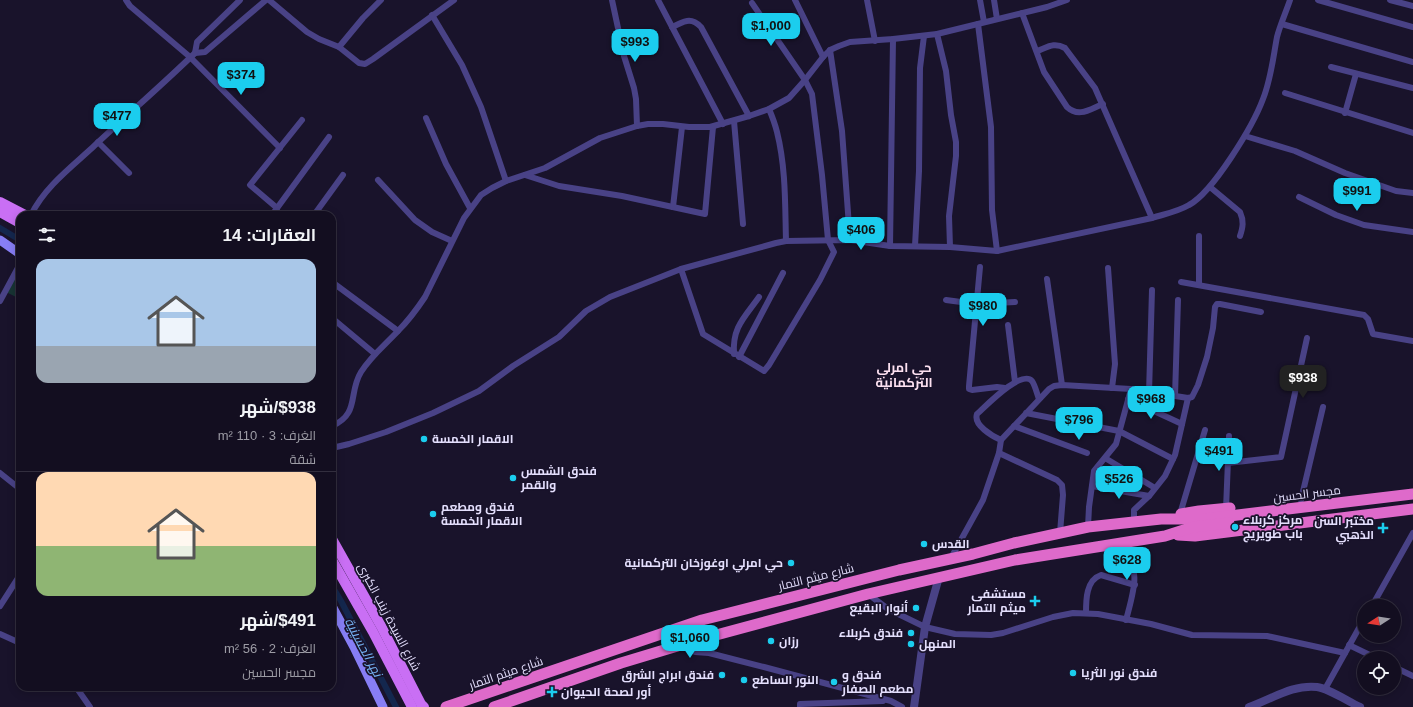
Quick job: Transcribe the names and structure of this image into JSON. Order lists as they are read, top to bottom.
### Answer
{
  "streets": {
    "highway": ["مجسر الحسين", "شارع ميثم التمار"],
    "main road": ["شارع السيدة زينب الكبرى"]
  },
  "crossings": [
    ["مجسر الحسين", "شارع ميثم التمار"]
  ],
  "districts": ["حي امرلي التركمانية"],
  "water": ["نهر الحسينية"],
  "places": {
    "other": [
      "الاقمار الخمسة",
      "فندق الشمس والقمر",
      "فندق ومطعم الاقمار الخمسة",
      "مركز كربلاء باب طويريج",
      "القدس",
      "حي امرلي اوغوزخان التركمانية",
      "أنوار البقيع",
      "فندق كربلاء",
      "رزان",
      "المنهل",
      "فندق نور الثريا",
      "فندق ابراج الشرق",
      "النور الساطع",
      "فندق و مطعم الصفار"
    ],
    "health": ["مختبر السن الذهبي", "مستشفى ميثم التمار", "أور لصحة الحيوان"]
  },
  "north": "left",
  "page": {
    "price": [
      "$1,000",
      "$993",
      "$374",
      "$477",
      "$991",
      "$406",
      "$980",
      "$938",
      "$968",
      "$796",
      "$491",
      "$526",
      "$628",
      "$1,060"
    ],
    "heading": "العقارات: 14",
    "list": [
      {
        "name": "$938/شهر",
        "note": "الغرف: 3 · 110 m² · شقة"
      },
      {
        "name": "$491/شهر",
        "note": "الغرف: 2 · 56 m² · مجسر الحسين"
      }
    ]
  }
}
